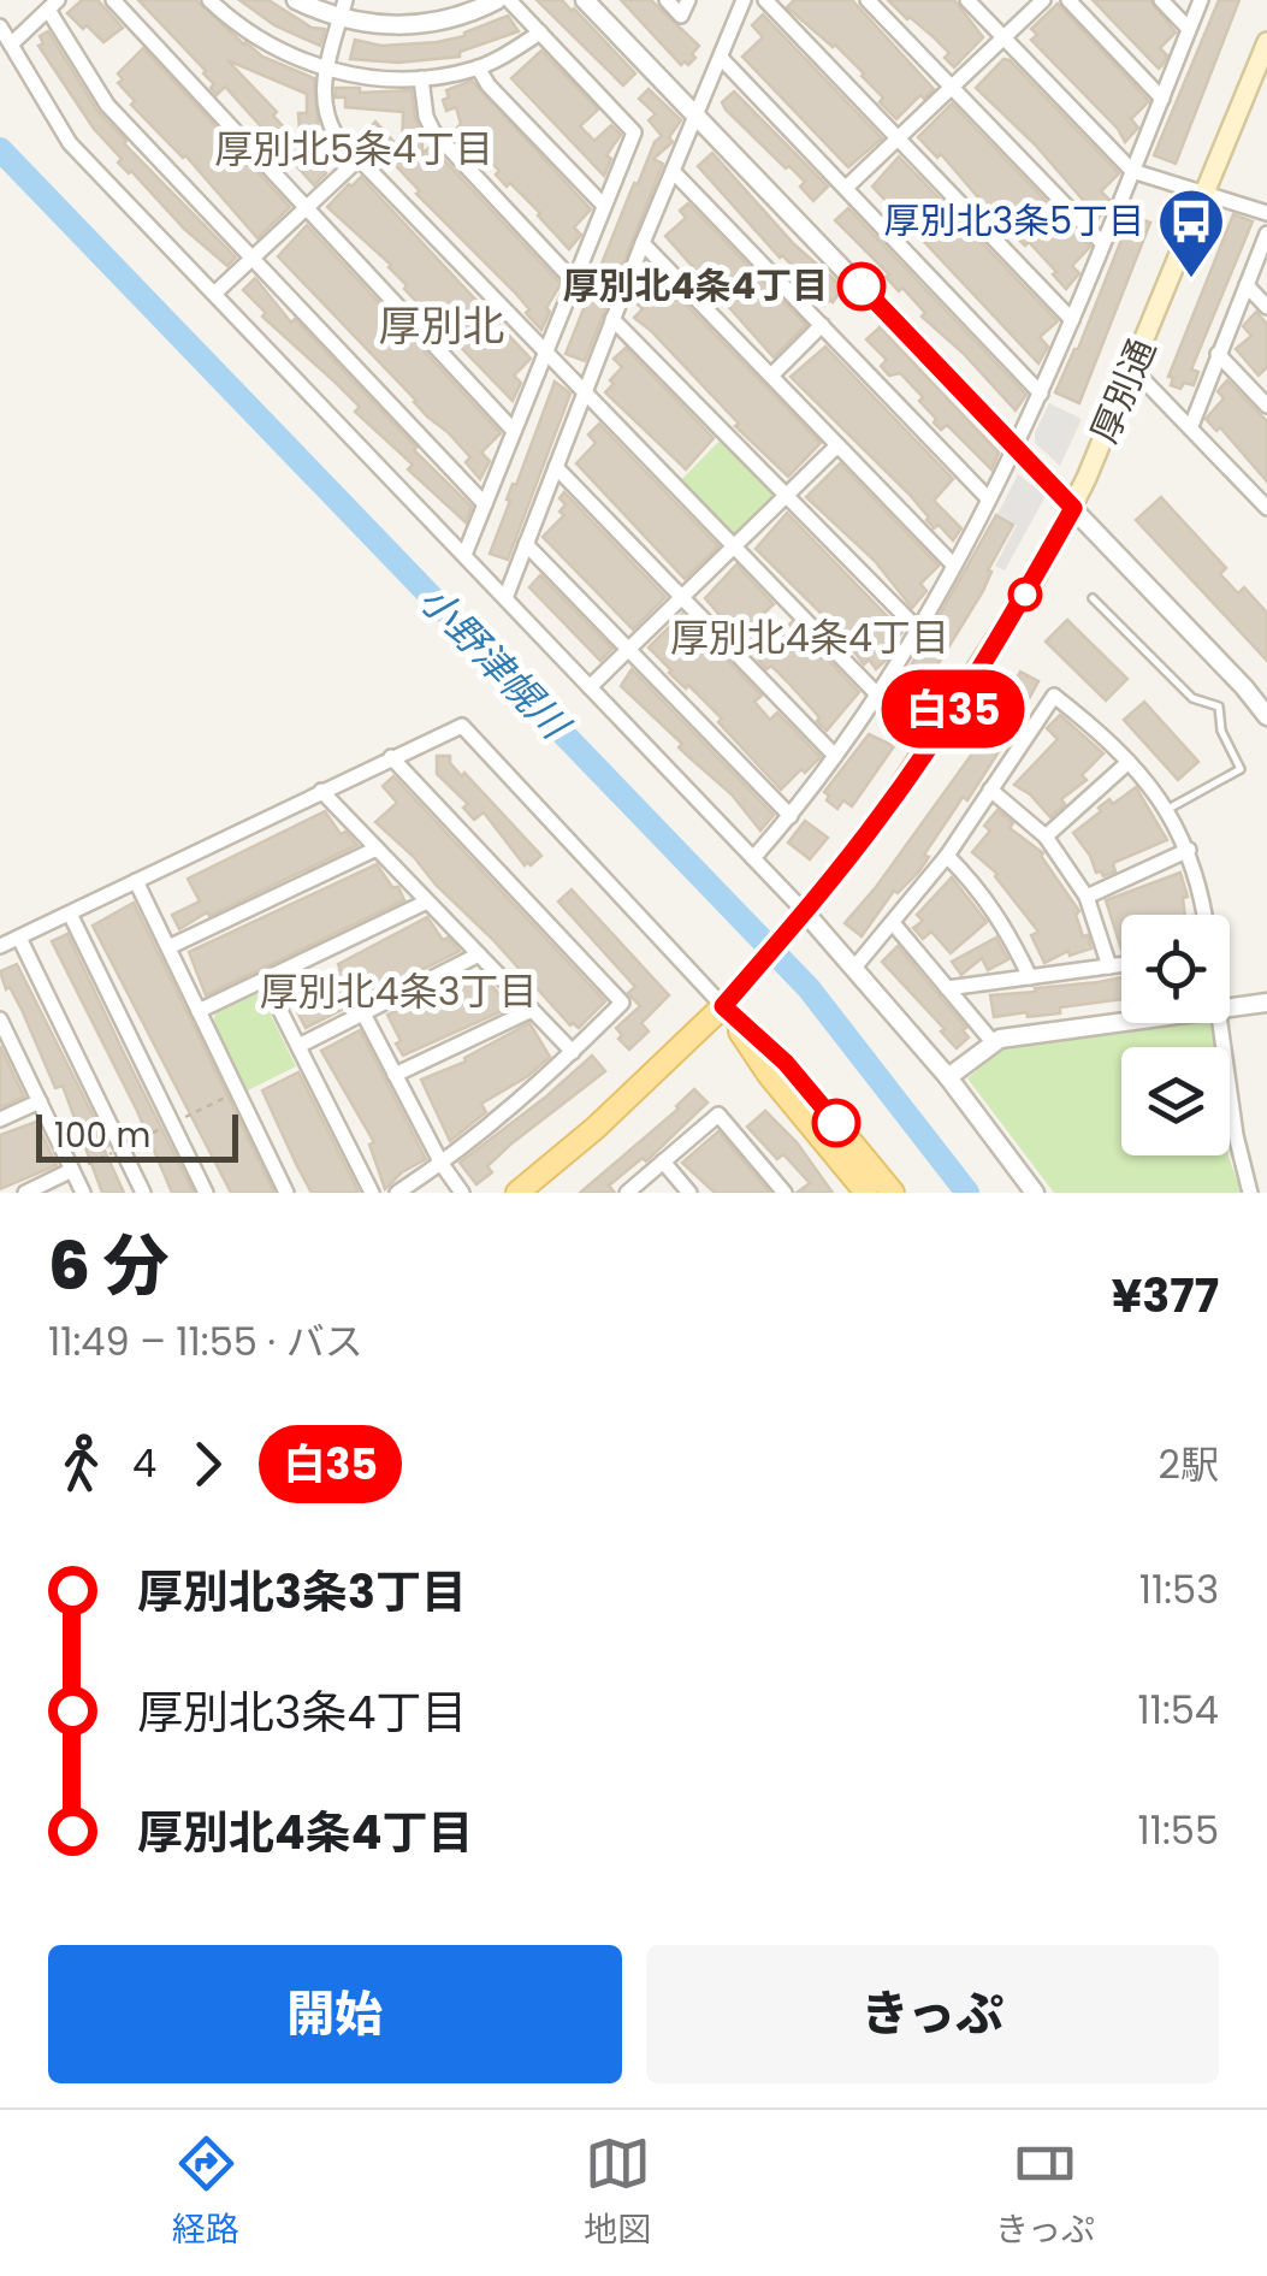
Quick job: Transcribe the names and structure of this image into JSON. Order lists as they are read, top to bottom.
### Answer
{
  "streets": {
    "main road": ["厚別通"]
  },
  "districts": [
    "厚別北5条4丁目",
    "厚別北",
    "厚別北4条4丁目",
    "厚別北4条3丁目"
  ],
  "water": ["小野津幌川"],
  "places": {
    "bus stop": ["厚別北3条5丁目"],
    "other": ["厚別北4条4丁目"]
  },
  "lines": ["bus line 白35"],
  "scale_bar": "100 m",
  "page": {
    "on_map": "白35",
    "scale": "100 m",
    "heading": ["6 分", "11:49 – 11:55 · バス", "¥377"],
    "legs": ["4", "白35", "2駅"],
    "list": [
      {
        "name": "厚別北3条3丁目",
        "value": "11:53"
      },
      {
        "name": "厚別北3条4丁目",
        "value": "11:54"
      },
      {
        "name": "厚別北4条4丁目",
        "value": "11:55"
      }
    ],
    "buttons": ["開始", "きっぷ"],
    "tabs": ["経路", "地図", "きっぷ"]
  }
}
